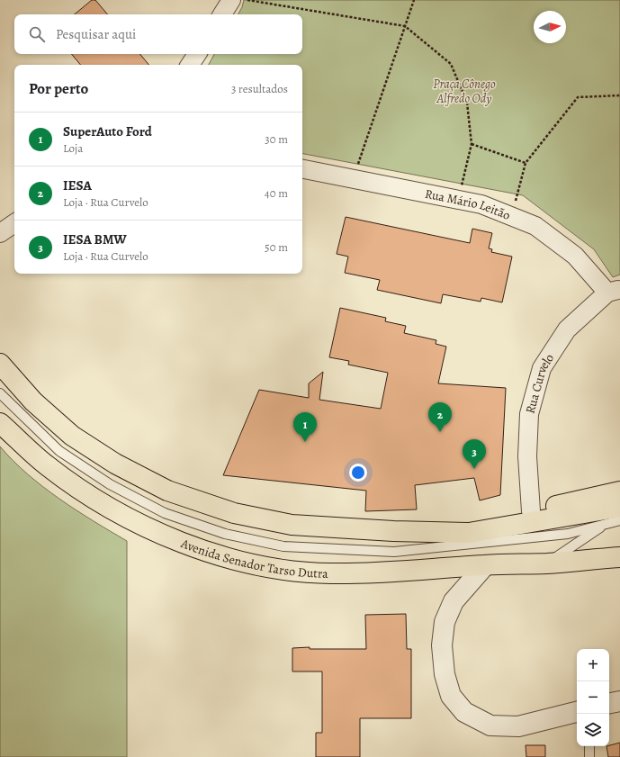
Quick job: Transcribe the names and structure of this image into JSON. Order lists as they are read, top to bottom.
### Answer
{
  "streets": {
    "main road": ["Avenida Senador Tarso Dutra"],
    "street": ["Rua Mário Leitão", "Rua Curvelo"]
  },
  "crossings": [
    ["Rua Mário Leitão", "Rua Curvelo"]
  ],
  "parks": ["Praça Cônego Alfredo Ody"],
  "north": "right",
  "page": {
    "search": "Pesquisar aqui",
    "heading": ["Por perto", "3 resultados"],
    "list": [
      {
        "mark": "1",
        "name": "SuperAuto Ford",
        "note": "Loja",
        "value": "30 m"
      },
      {
        "mark": "2",
        "name": "IESA",
        "note": "Loja · Rua Curvelo",
        "value": "40 m"
      },
      {
        "mark": "3",
        "name": "IESA BMW",
        "note": "Loja · Rua Curvelo",
        "value": "50 m"
      }
    ],
    "pins": ["2", "1", "3"],
    "map_buttons": ["+", "−"]
  }
}
